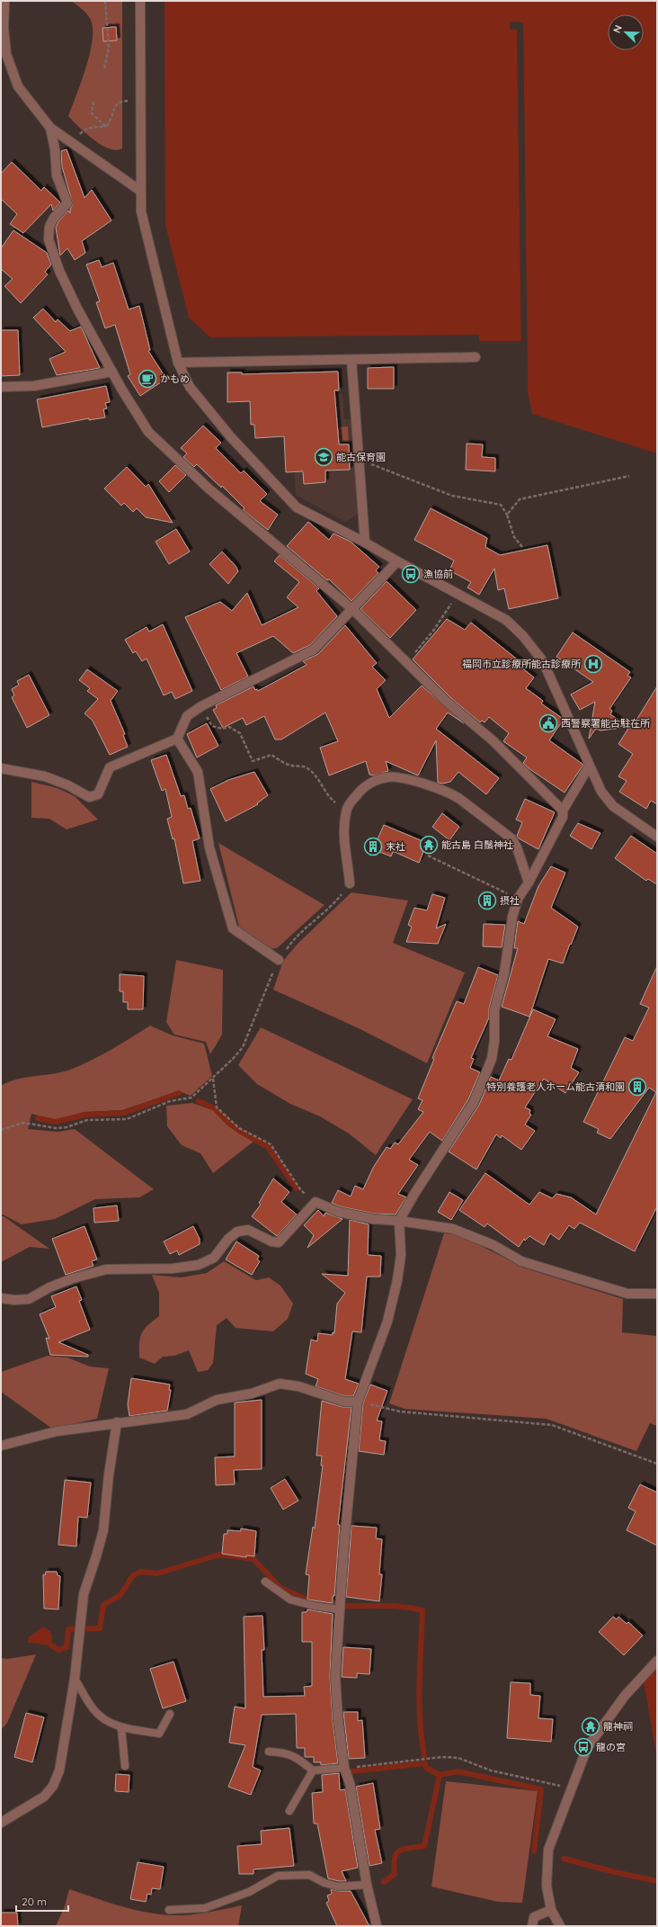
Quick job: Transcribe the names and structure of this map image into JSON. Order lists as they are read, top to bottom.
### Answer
{
  "places": {
    "cafe": ["かもめ"],
    "school or university": ["能古保育園"],
    "bus stop": ["漁協前", "龍の宮"],
    "hospital": ["福岡市立診療所能古診療所"],
    "public building": ["西警察署能古駐在所"],
    "temple": ["能古島 白鬚神社", "龍神祠"],
    "building": ["末社", "摂社", "特別養護老人ホーム能古清和園"]
  },
  "scale_bar": "20 m",
  "north": "top left"
}
